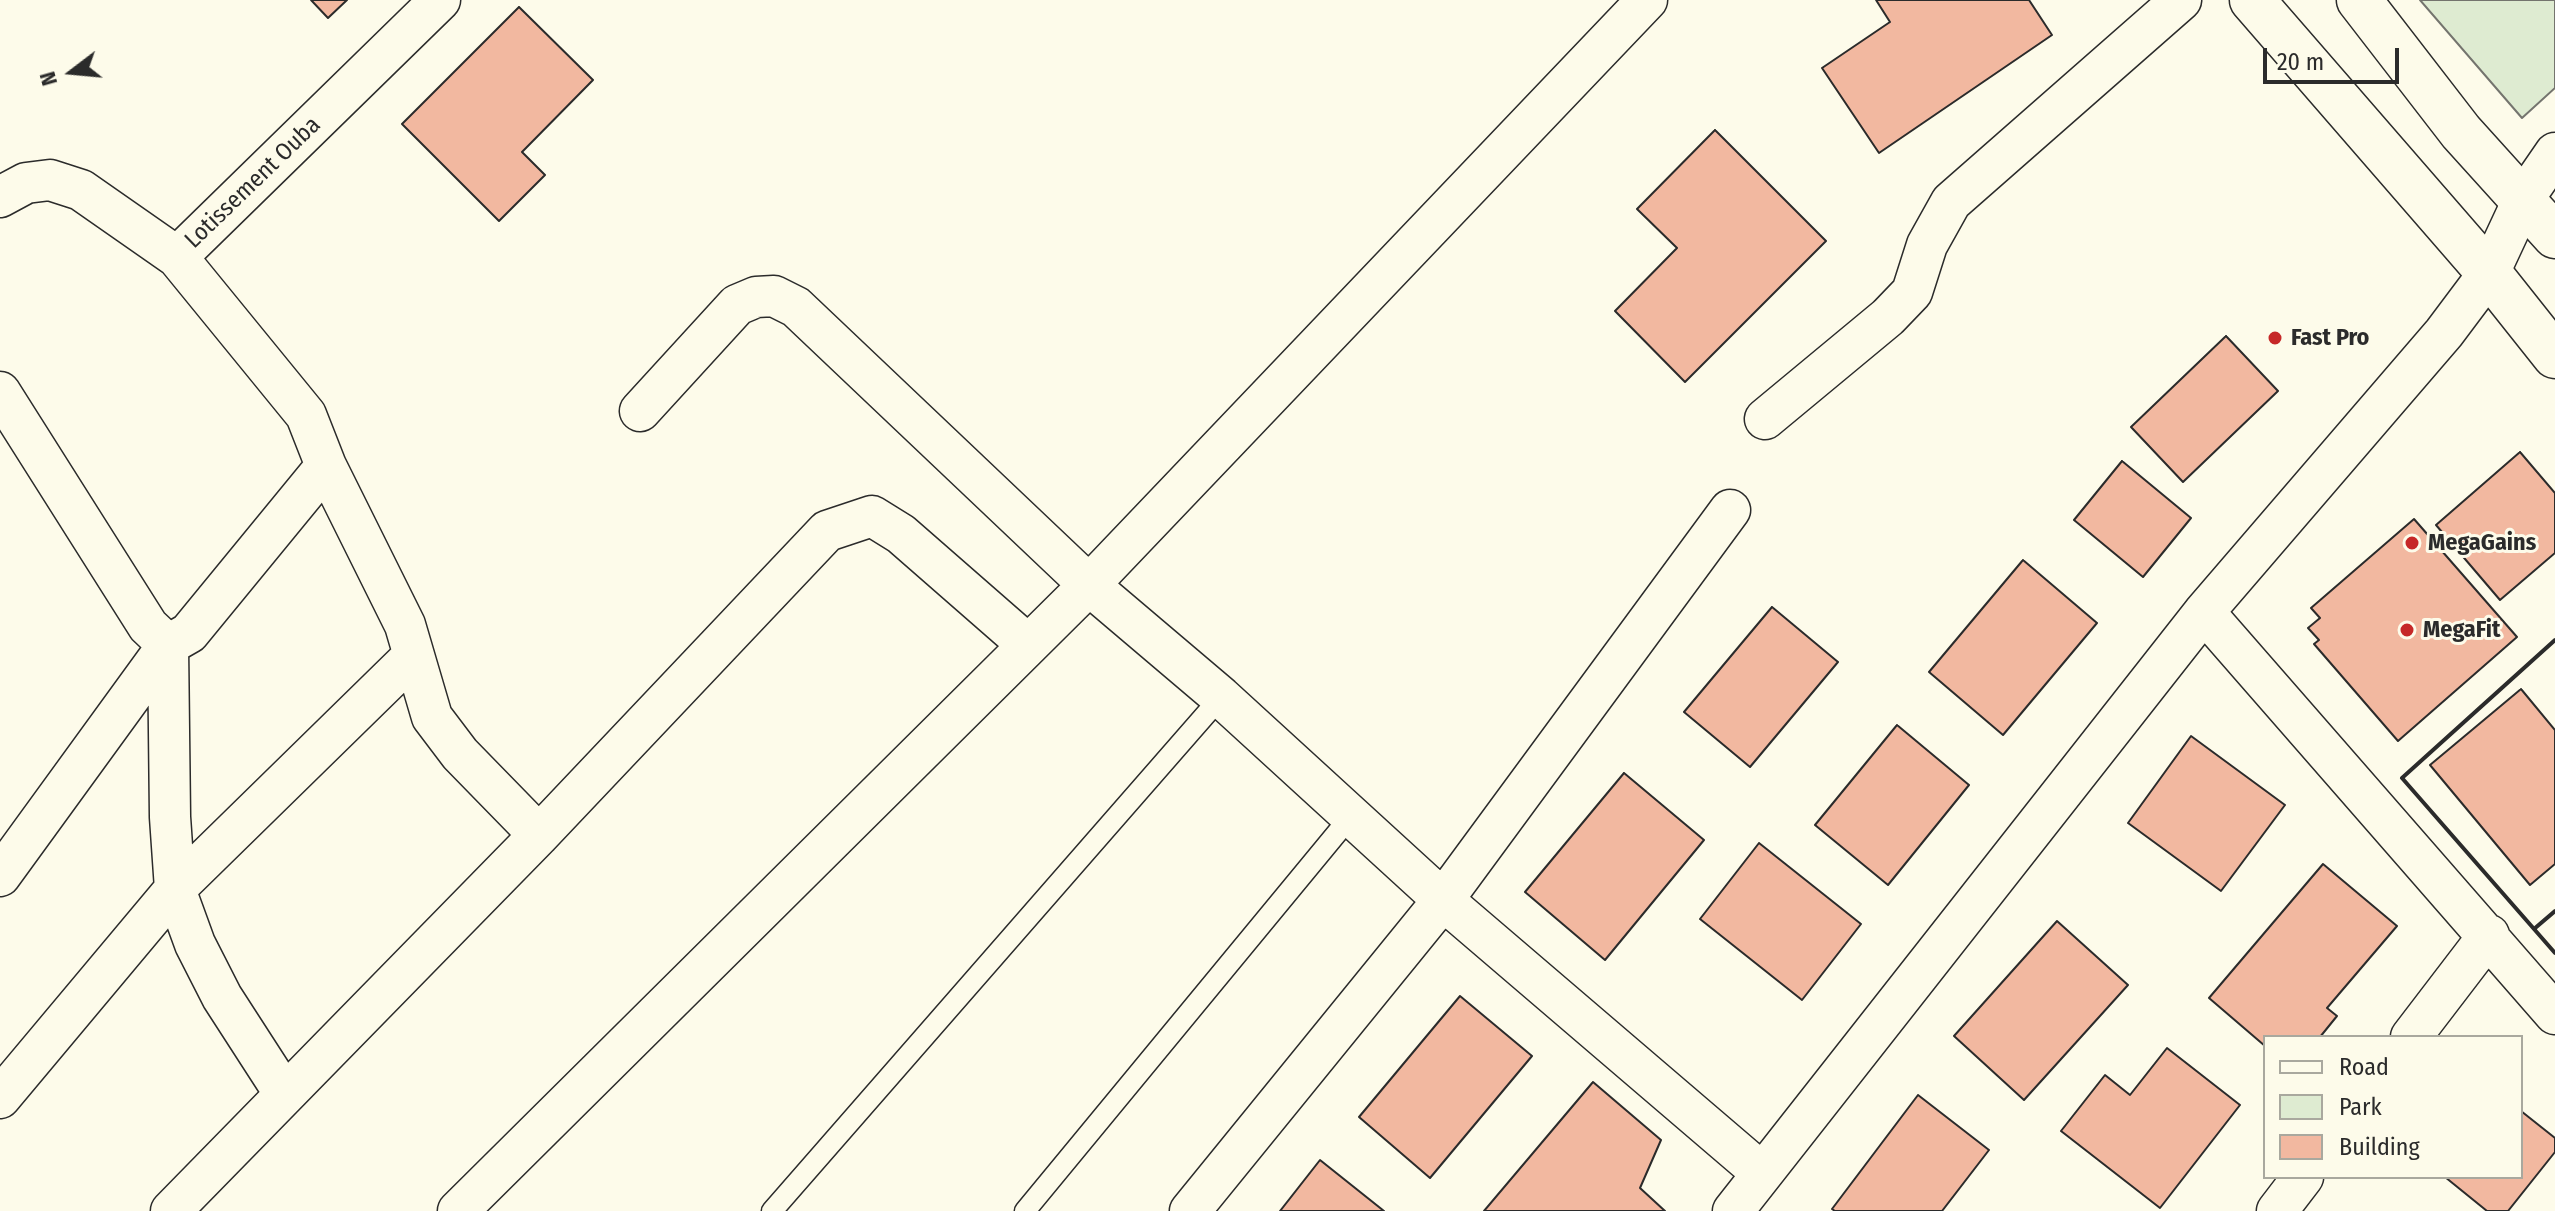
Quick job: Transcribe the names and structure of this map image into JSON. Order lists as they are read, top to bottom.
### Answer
{
  "streets": {
    "street": ["Lotissement Ouba"]
  },
  "places": ["Fast Pro", "MegaGains", "MegaFit"],
  "legend": ["Road", "Park", "Building"],
  "scale_bar": "20 m",
  "north": "left"
}
